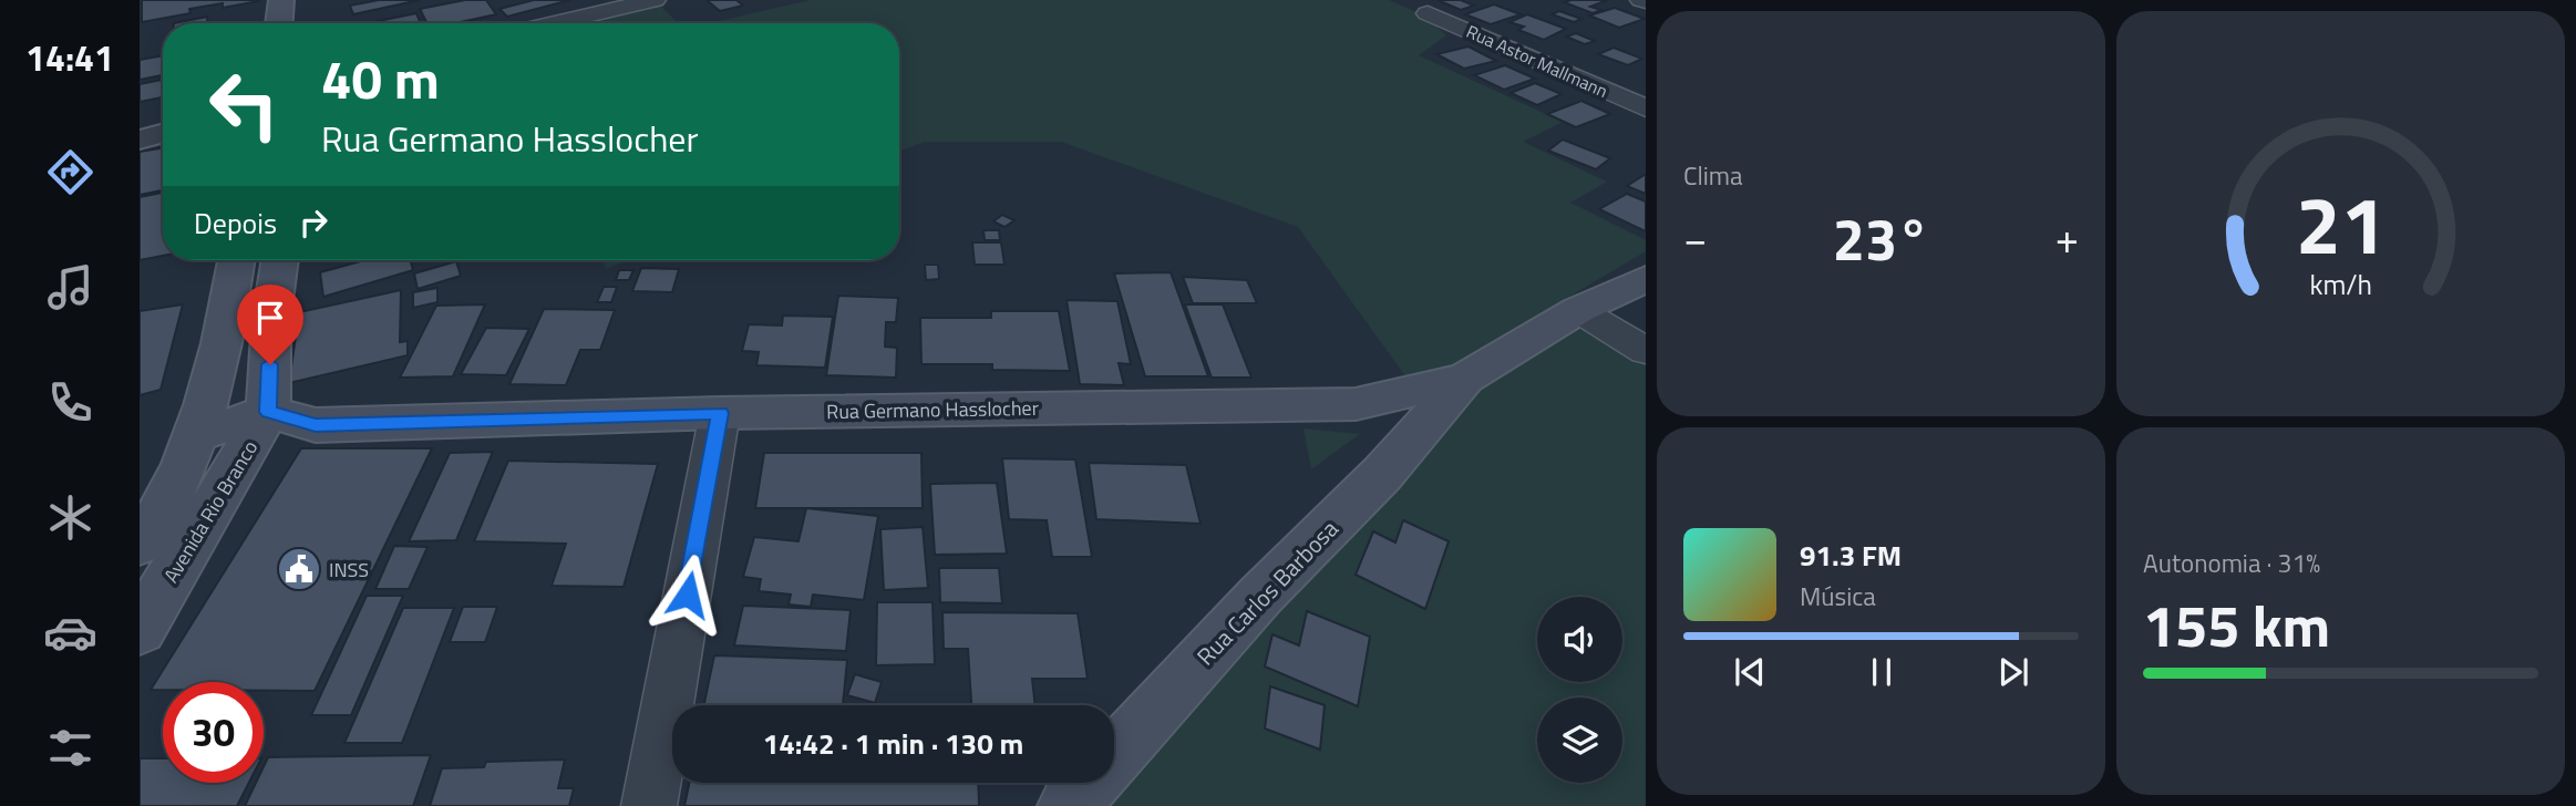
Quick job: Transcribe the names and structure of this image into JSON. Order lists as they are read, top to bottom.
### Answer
{
  "streets": {
    "main road": ["Rua Germano Hasslocher", "Avenida Rio Branco", "Rua Carlos Barbosa"],
    "street": ["Rua Astor Mallmann"]
  },
  "crossings": [
    ["Rua Germano Hasslocher", "Avenida Rio Branco"],
    ["Rua Germano Hasslocher", "Rua Carlos Barbosa"]
  ],
  "places": {
    "public building": ["INSS"]
  },
  "page": {
    "tabs": "14:41",
    "tile": [
      "Clima",
      ["Autonomia · 31%", "155 km"]
    ],
    "turn": ["40 m", "Rua Germano Hasslocher"],
    "then": "Depois",
    "heat": ["−", "23°", "+"],
    "song": ["91.3 FM", "Música"],
    "limit": "30",
    "trip": "14:42 · 1 min · 130 m",
    "gauge": ["21", "km/h"]
  }
}
